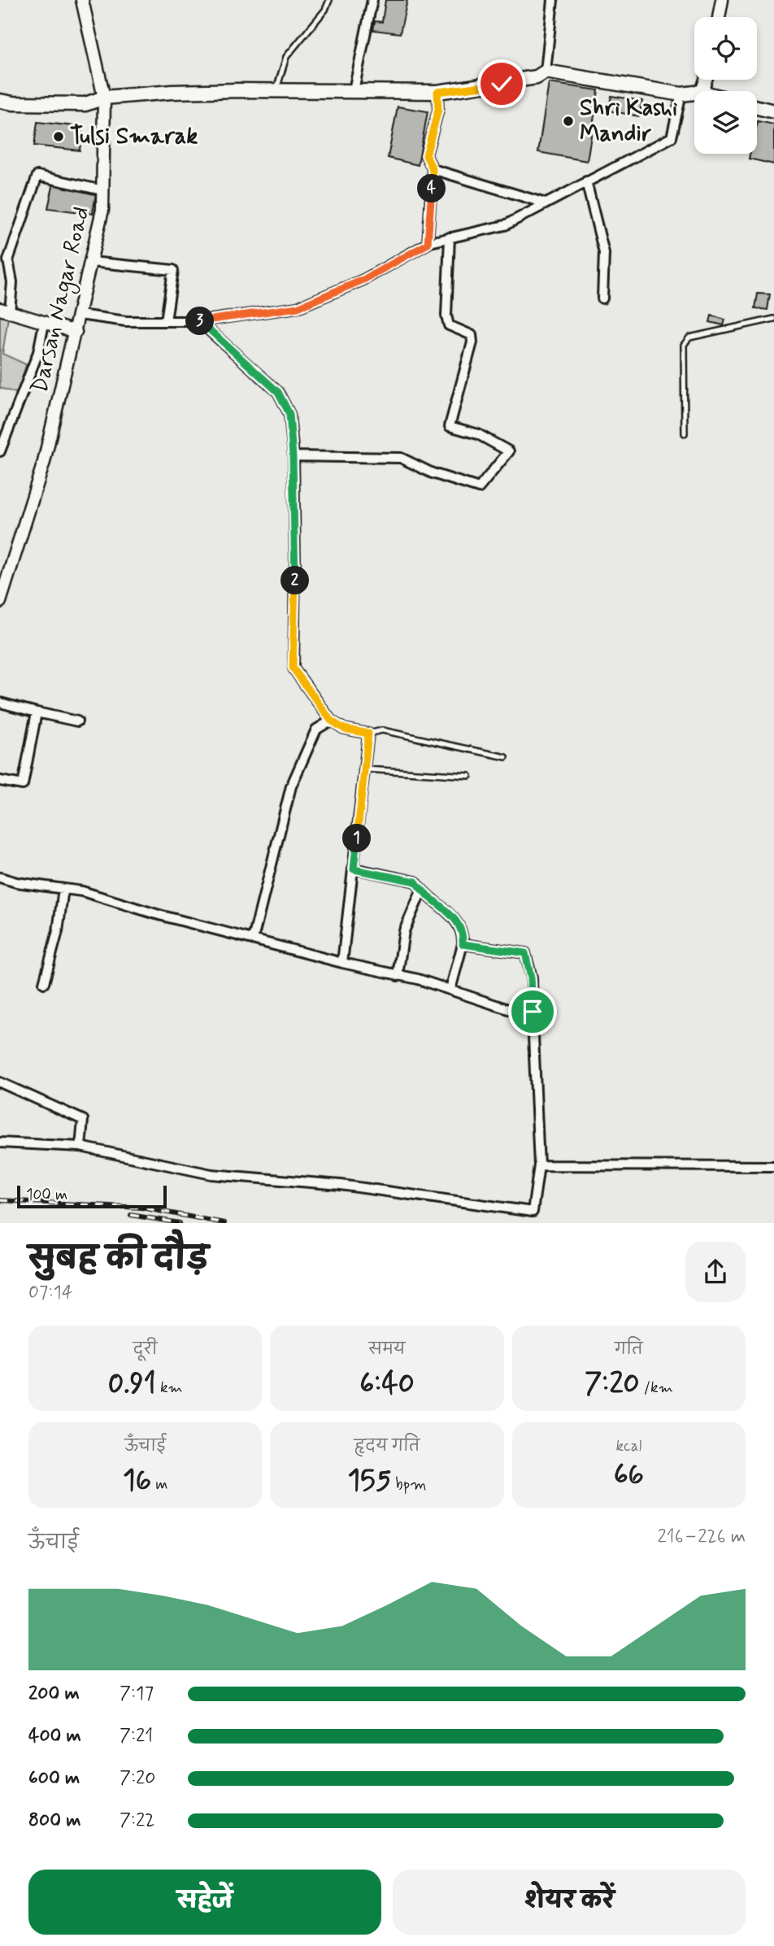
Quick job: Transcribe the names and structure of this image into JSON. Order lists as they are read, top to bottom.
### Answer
{
  "streets": {
    "street": ["Darsan Nagar Road"]
  },
  "places": ["Shri Kashi Mandir", "Tulsi Smarak"],
  "scale_bar": "100 m",
  "page": {
    "pins": [
      "4",
      "3",
      "2",
      "1"
    ],
    "scale": "100 m",
    "heading": ["सुबह की दौड़", "07:14"],
    "stats": [
      ["दूरी", "0.91 km"],
      ["समय", "6:40"],
      ["गति", "7:20 /km"],
      ["ऊँचाई", "16 m"],
      ["हृदय गति", "155 bpm"],
      ["kcal", "66"]
    ],
    "chart": ["ऊँचाई", "216–226 m"],
    "list": [
      {
        "name": "200 m",
        "note": "7:17"
      },
      {
        "name": "400 m",
        "note": "7:21"
      },
      {
        "name": "600 m",
        "note": "7:20"
      },
      {
        "name": "800 m",
        "note": "7:22"
      }
    ],
    "buttons": ["सहेजें", "शेयर करें"]
  }
}
